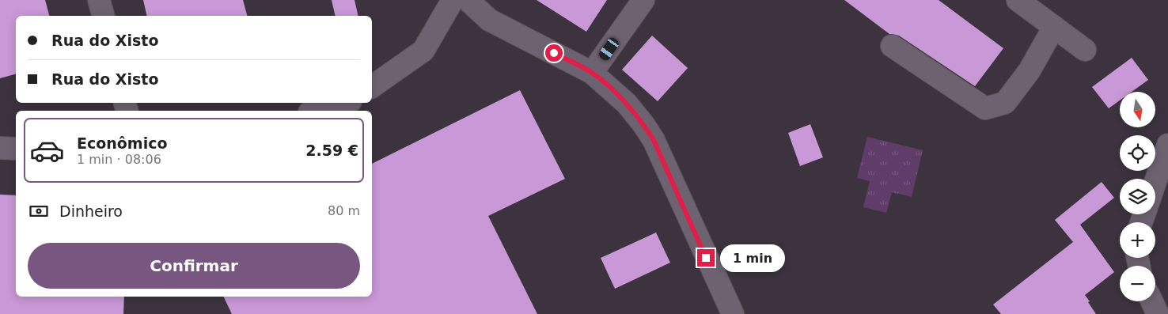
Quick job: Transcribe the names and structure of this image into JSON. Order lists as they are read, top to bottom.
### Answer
{
  "north": "bottom",
  "page": {
    "banner": ["Rua do Xisto", "Rua do Xisto"],
    "map_buttons": ["+", "−"],
    "list": [
      {
        "name": "Econômico",
        "note": "1 min · 08:06",
        "value": "2.59 €"
      }
    ],
    "pay": ["Dinheiro", "80 m"],
    "buttons": "Confirmar",
    "bubble": "1 min"
  }
}
